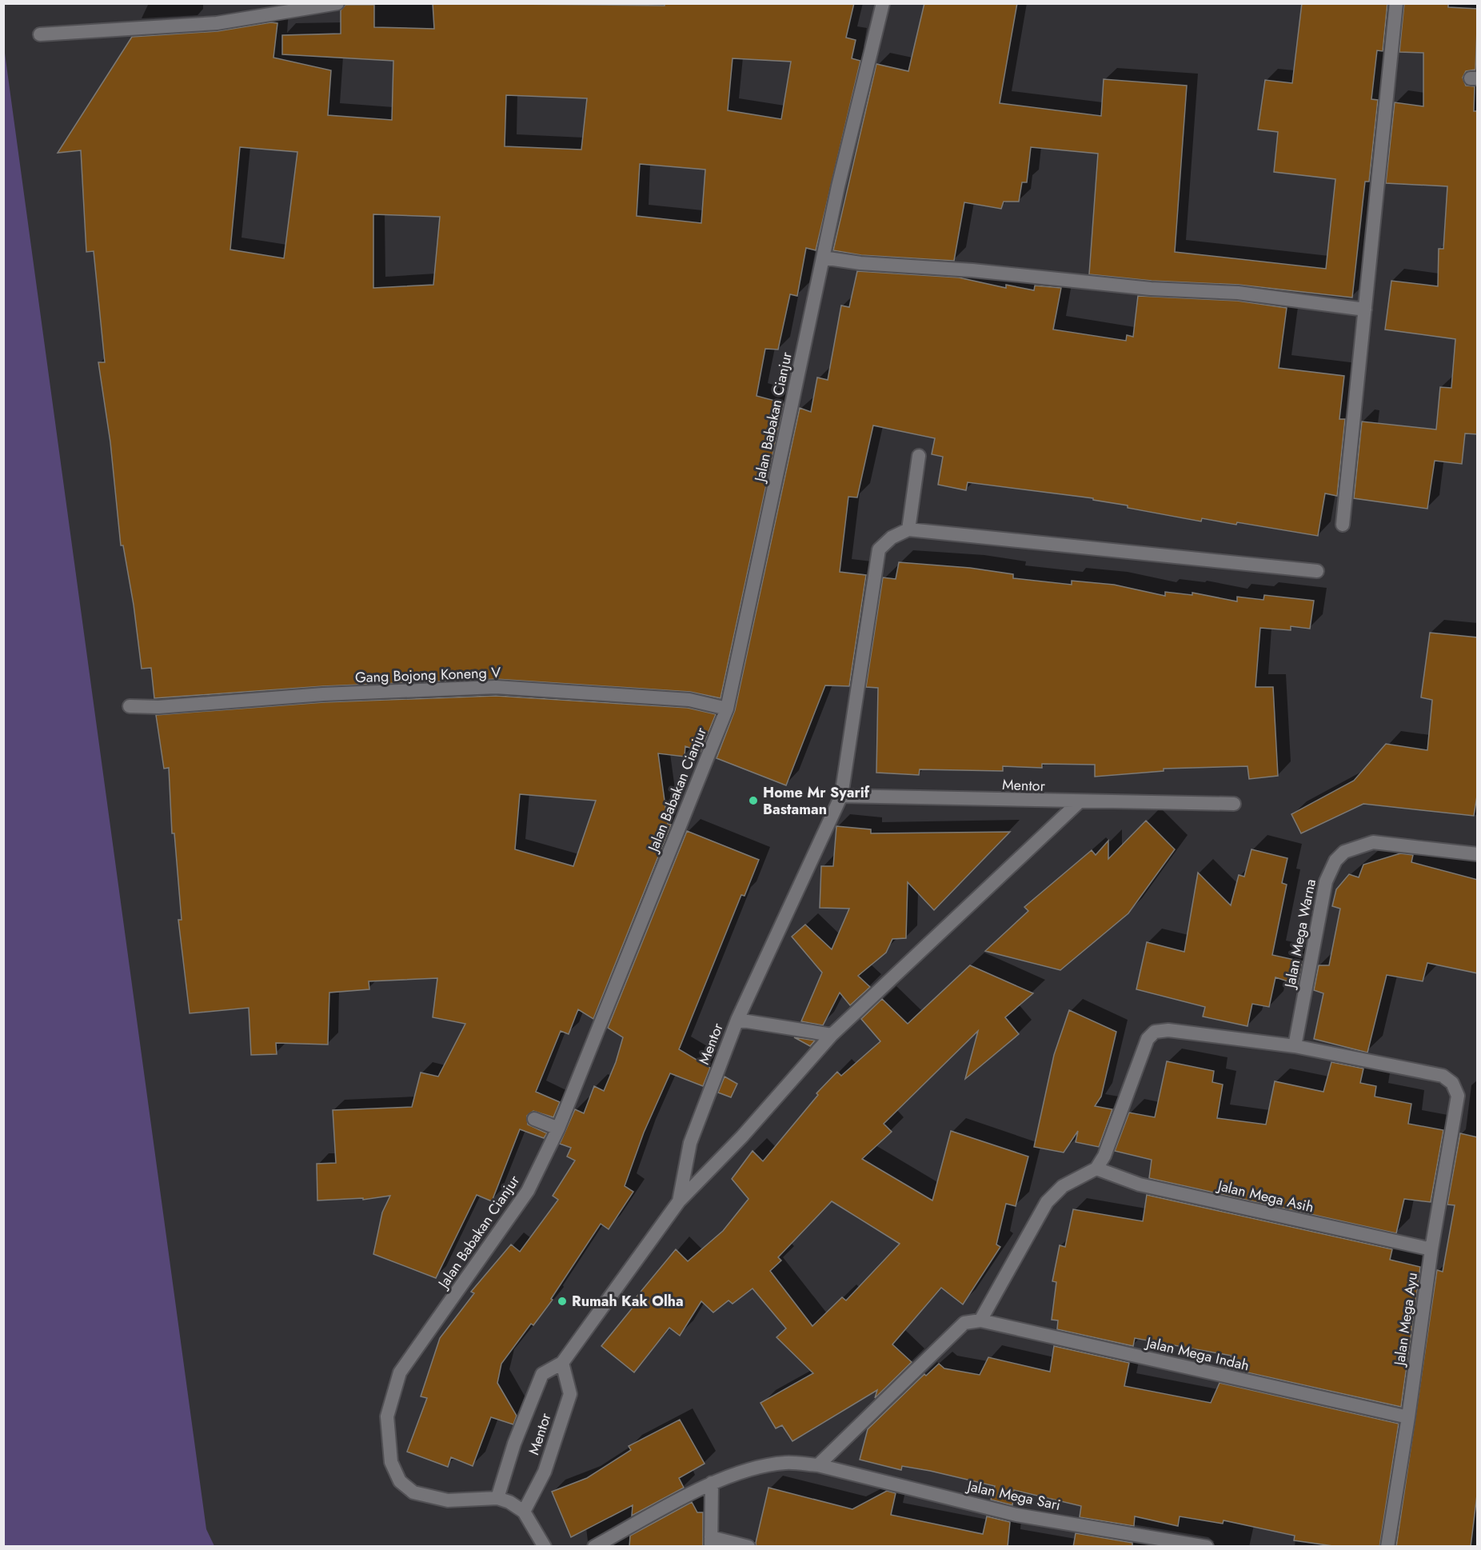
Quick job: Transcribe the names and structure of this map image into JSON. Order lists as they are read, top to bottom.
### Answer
{
  "streets": {
    "street": [
      "Jalan Babakan Cianjur",
      "Gang Bojong Koneng V",
      "Mentor",
      "Jalan Mega Warna",
      "Jalan Mega Asih",
      "Jalan Mega Ayu",
      "Jalan Mega Indah",
      "Jalan Mega Sari"
    ]
  },
  "crossings": [
    ["Jalan Babakan Cianjur", "Gang Bojong Koneng V"],
    ["Jalan Babakan Cianjur", "Mentor"],
    ["Jalan Mega Warna", "Jalan Mega Ayu"],
    ["Jalan Mega Asih", "Jalan Mega Ayu"],
    ["Jalan Mega Ayu", "Jalan Mega Indah"]
  ],
  "places": ["Home Mr Syarif Bastaman", "Rumah Kak Olha"]
}
